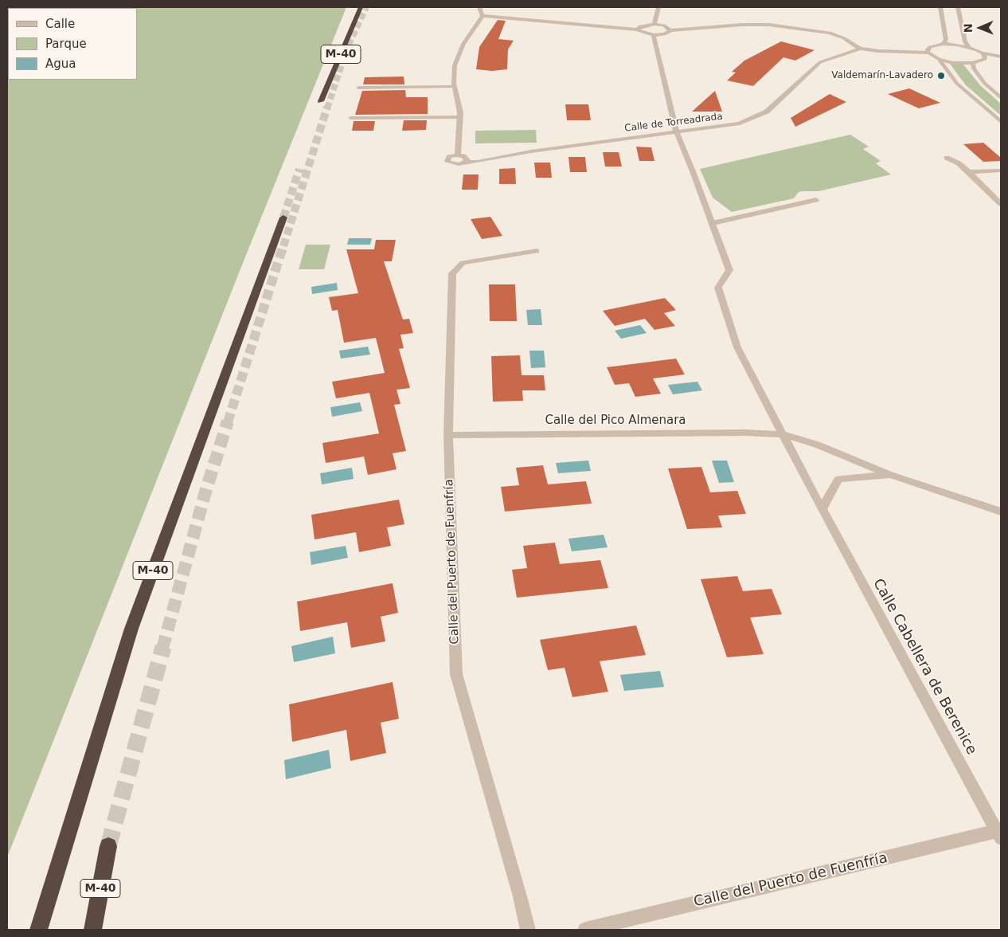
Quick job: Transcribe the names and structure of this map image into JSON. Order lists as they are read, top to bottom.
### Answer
{
  "streets": {
    "highway": ["M-40"],
    "street": [
      "Calle de Torreadrada",
      "Calle del Pico Almenara",
      "Calle del Puerto de Fuenfría",
      "Calle Cabellera de Berenice"
    ]
  },
  "crossings": [
    ["Calle del Pico Almenara", "Calle del Puerto de Fuenfría"],
    ["Calle del Pico Almenara", "Calle Cabellera de Berenice"],
    ["Calle del Puerto de Fuenfría", "Calle Cabellera de Berenice"]
  ],
  "places": ["Valdemarín-Lavadero"],
  "legend": ["Calle", "Parque", "Agua"],
  "north": "left"
}
